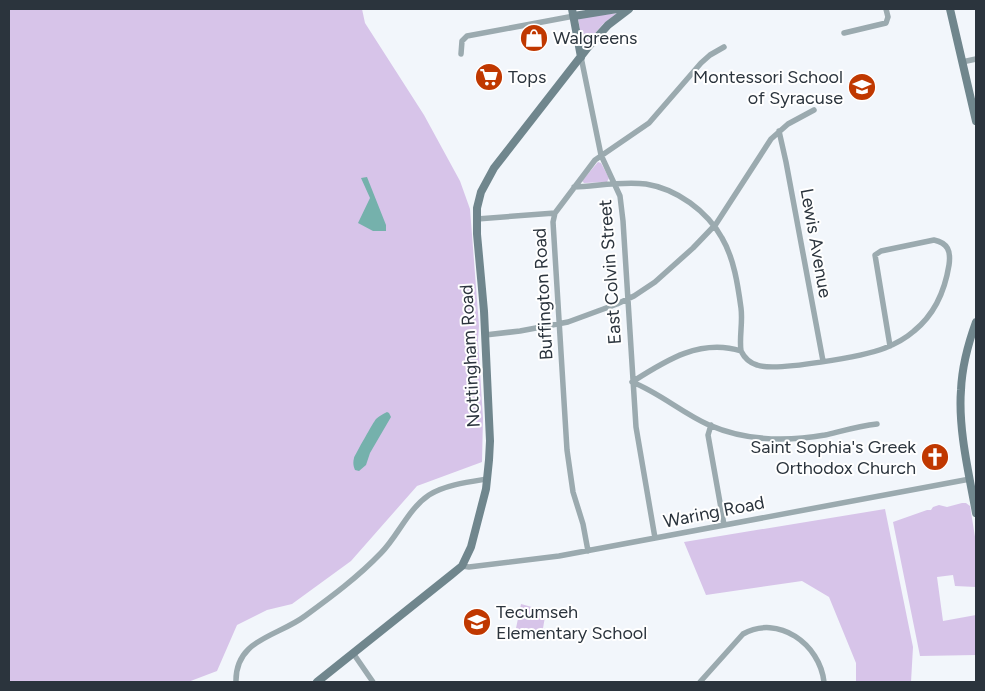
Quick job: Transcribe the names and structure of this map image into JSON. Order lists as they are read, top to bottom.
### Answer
{
  "streets": {
    "street": [
      "Lewis Avenue",
      "East Colvin Street",
      "Buffington Road",
      "Nottingham Road",
      "Waring Road"
    ]
  },
  "crossings": [
    ["East Colvin Street", "Buffington Road"],
    ["East Colvin Street", "Nottingham Road"],
    ["East Colvin Street", "Waring Road"],
    ["Buffington Road", "Waring Road"],
    ["Nottingham Road", "Waring Road"]
  ],
  "places": {
    "shop": ["Walgreens"],
    "supermarket": ["Tops"],
    "school or university": ["Montessori School of Syracuse", "Tecumseh Elementary School"],
    "church": ["Saint Sophia's Greek Orthodox Church"]
  }
}
